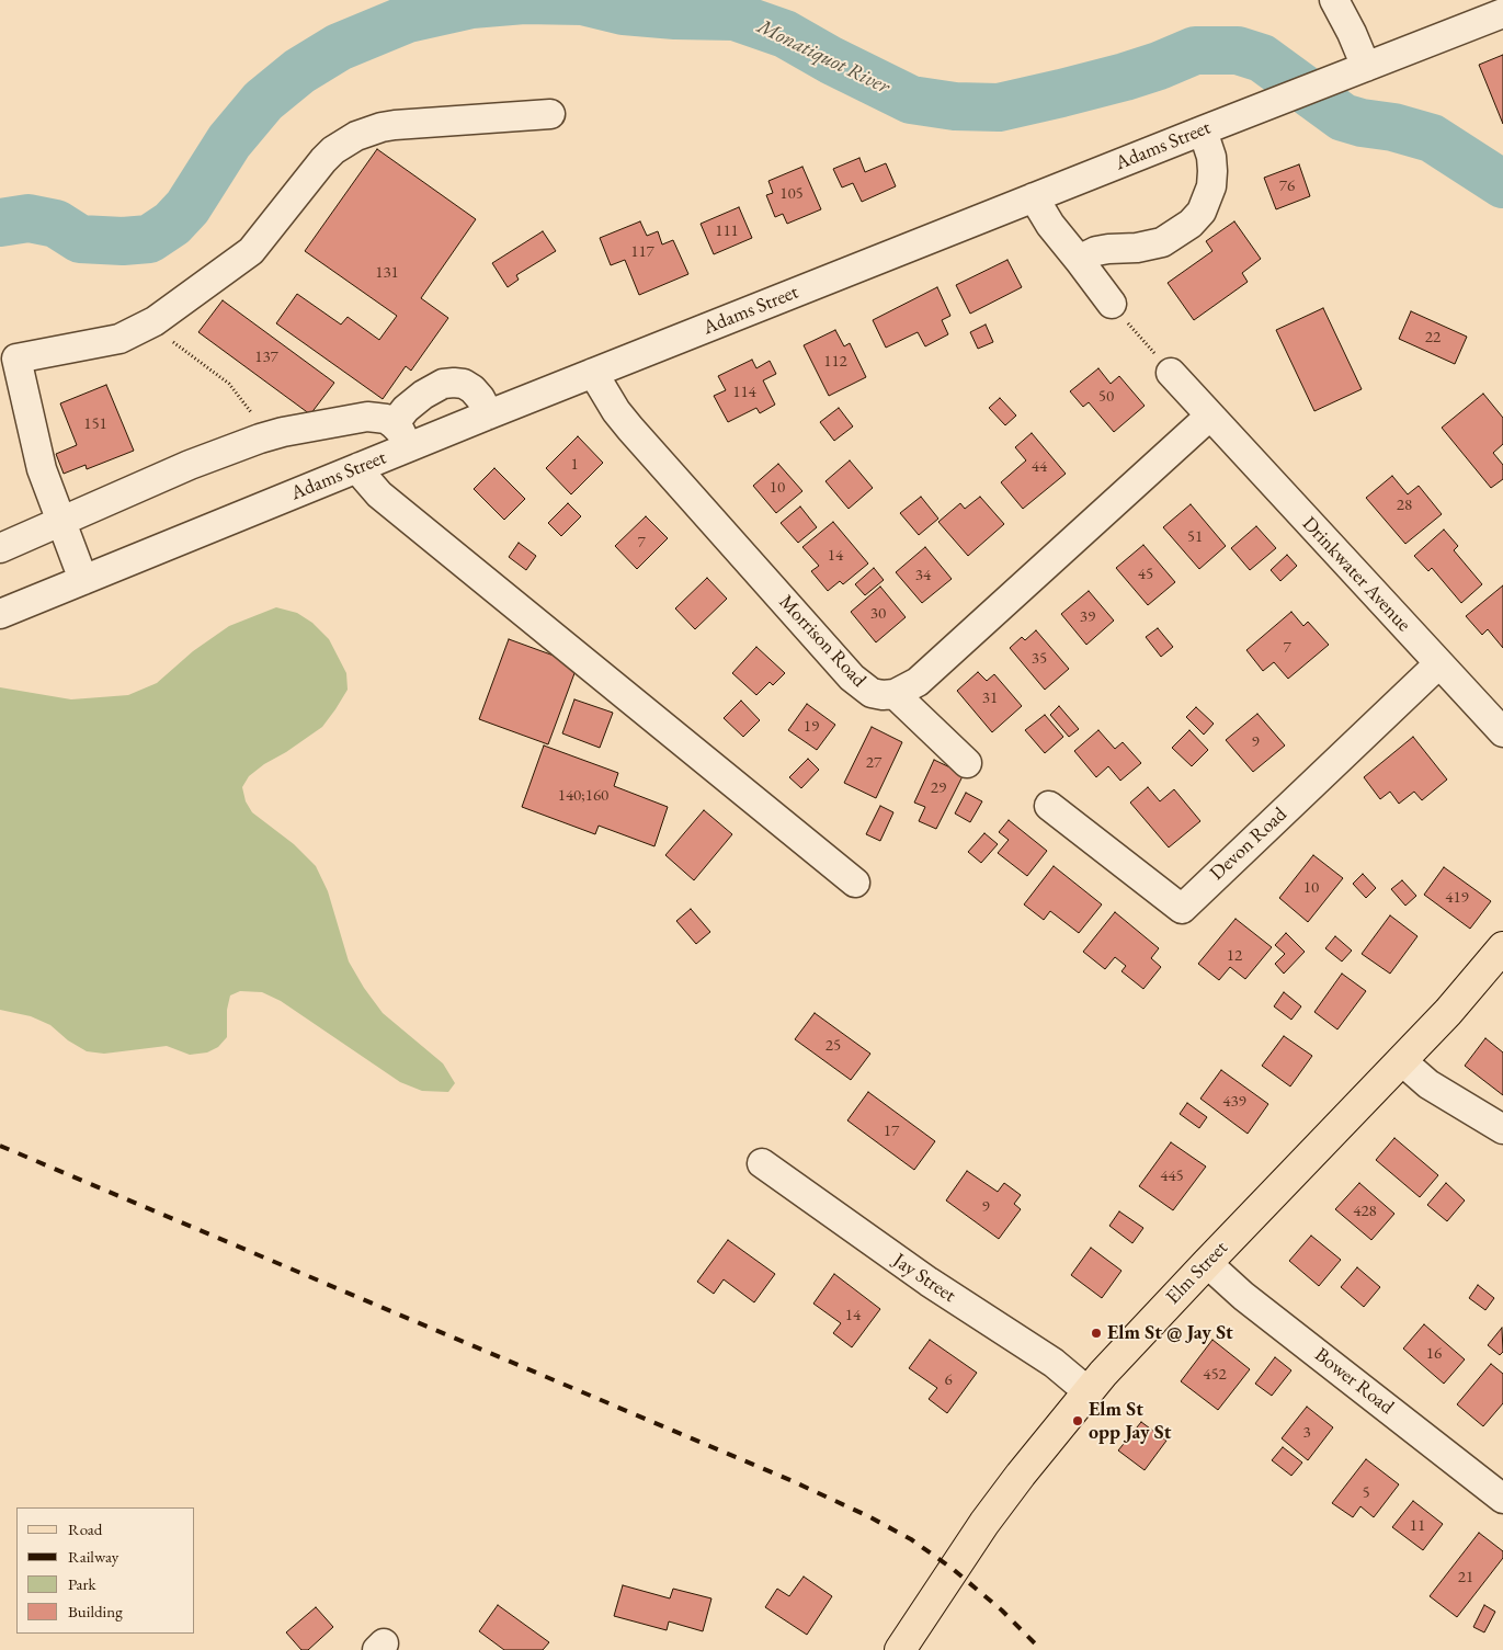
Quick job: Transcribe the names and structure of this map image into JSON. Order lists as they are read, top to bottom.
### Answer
{
  "streets": {
    "main road": ["Elm Street"],
    "street": [
      "Adams Street",
      "Drinkwater Avenue",
      "Morrison Road",
      "Devon Road",
      "Jay Street",
      "Bower Road"
    ]
  },
  "crossings": [
    ["Adams Street", "Morrison Road"],
    ["Drinkwater Avenue", "Devon Road"],
    ["Elm Street", "Jay Street"],
    ["Elm Street", "Bower Road"]
  ],
  "water": ["Monatiquot River"],
  "places": ["Elm St @ Jay St", "Elm St opp Jay St"],
  "house_numbers": [
    "76",
    "105",
    "111",
    "117",
    "131",
    "22",
    "137",
    "112",
    "114",
    "50",
    "151",
    "1",
    "44",
    "10",
    "28",
    "51",
    "7",
    "14",
    "45",
    "34",
    "30",
    "39",
    "7",
    "35",
    "31",
    "19",
    "9",
    "27",
    "29",
    "140;160",
    "10",
    "419",
    "12",
    "25",
    "439",
    "17",
    "445",
    "9",
    "428",
    "14",
    "16",
    "452",
    "6",
    "3",
    "5",
    "11",
    "21"
  ],
  "legend": [
    "Road",
    "Railway",
    "Park",
    "Building"
  ]
}
